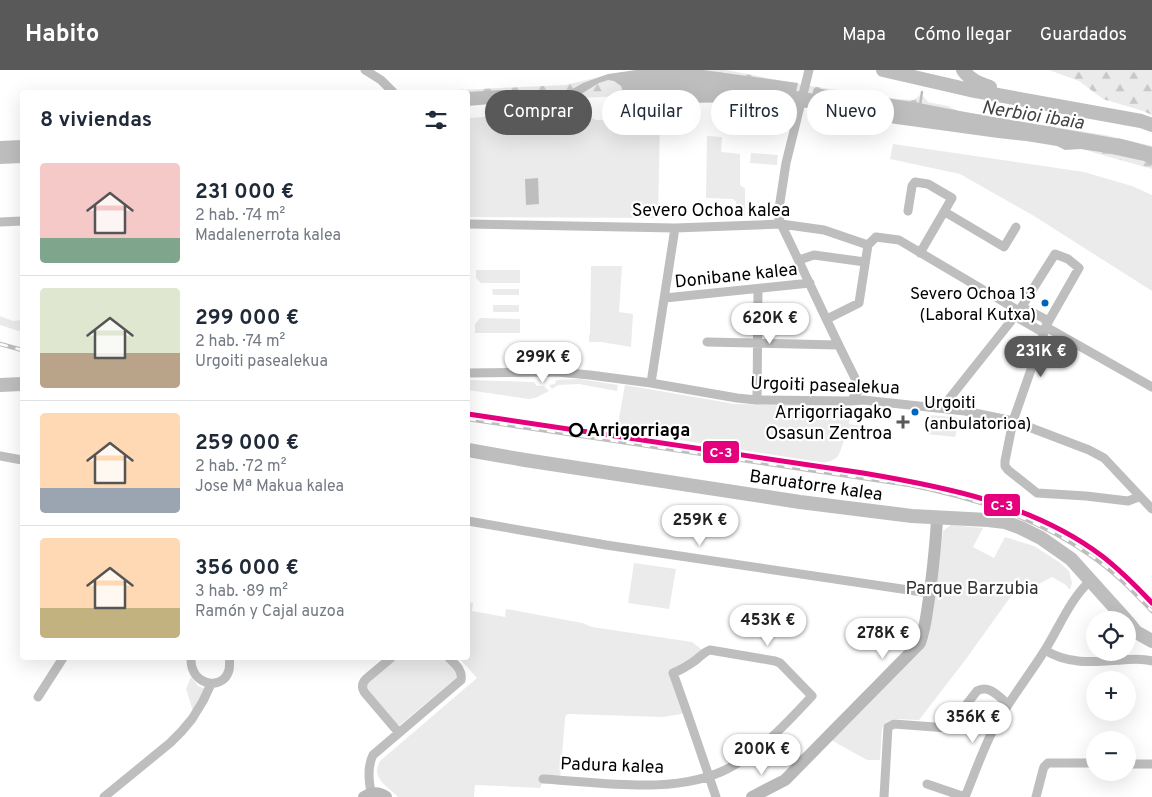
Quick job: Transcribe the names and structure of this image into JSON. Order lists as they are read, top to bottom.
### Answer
{
  "streets": {
    "main road": ["Baruatorre kalea"],
    "street": [
      "Severo Ochoa kalea",
      "Donibane kalea",
      "Urgoiti pasealekua",
      "Padura kalea"
    ]
  },
  "water": ["Nerbioi ibaia"],
  "parks": ["Parque Barzubia"],
  "places": {
    "other": ["Severo Ochoa 13 (Laboral Kutxa)", "Urgoiti (anbulatorioa)", "Arrigorriaga"],
    "health": ["Arrigorriagako Osasun Zentroa"]
  },
  "lines": ["transit line C-3"],
  "page": {
    "header": "Habito",
    "nav": ["Mapa", "Cómo llegar", "Guardados"],
    "chip": [
      "Comprar",
      "Alquilar",
      "Filtros",
      "Nuevo"
    ],
    "heading": "8 viviendas",
    "list": [
      {
        "name": "231 000 €",
        "note": "2 hab. · 74 m² · Madalenerrota kalea"
      },
      {
        "name": "299 000 €",
        "note": "2 hab. · 74 m² · Urgoiti pasealekua"
      },
      {
        "name": "259 000 €",
        "note": "2 hab. · 72 m² · Jose Mª Makua kalea"
      },
      {
        "name": "356 000 €",
        "note": "3 hab. · 89 m² · Ramón y Cajal auzoa"
      }
    ],
    "price": [
      "620K €",
      "231K €",
      "299K €",
      "259K €",
      "453K €",
      "278K €",
      "356K €",
      "200K €"
    ],
    "map_buttons": ["+", "−"]
  }
}
